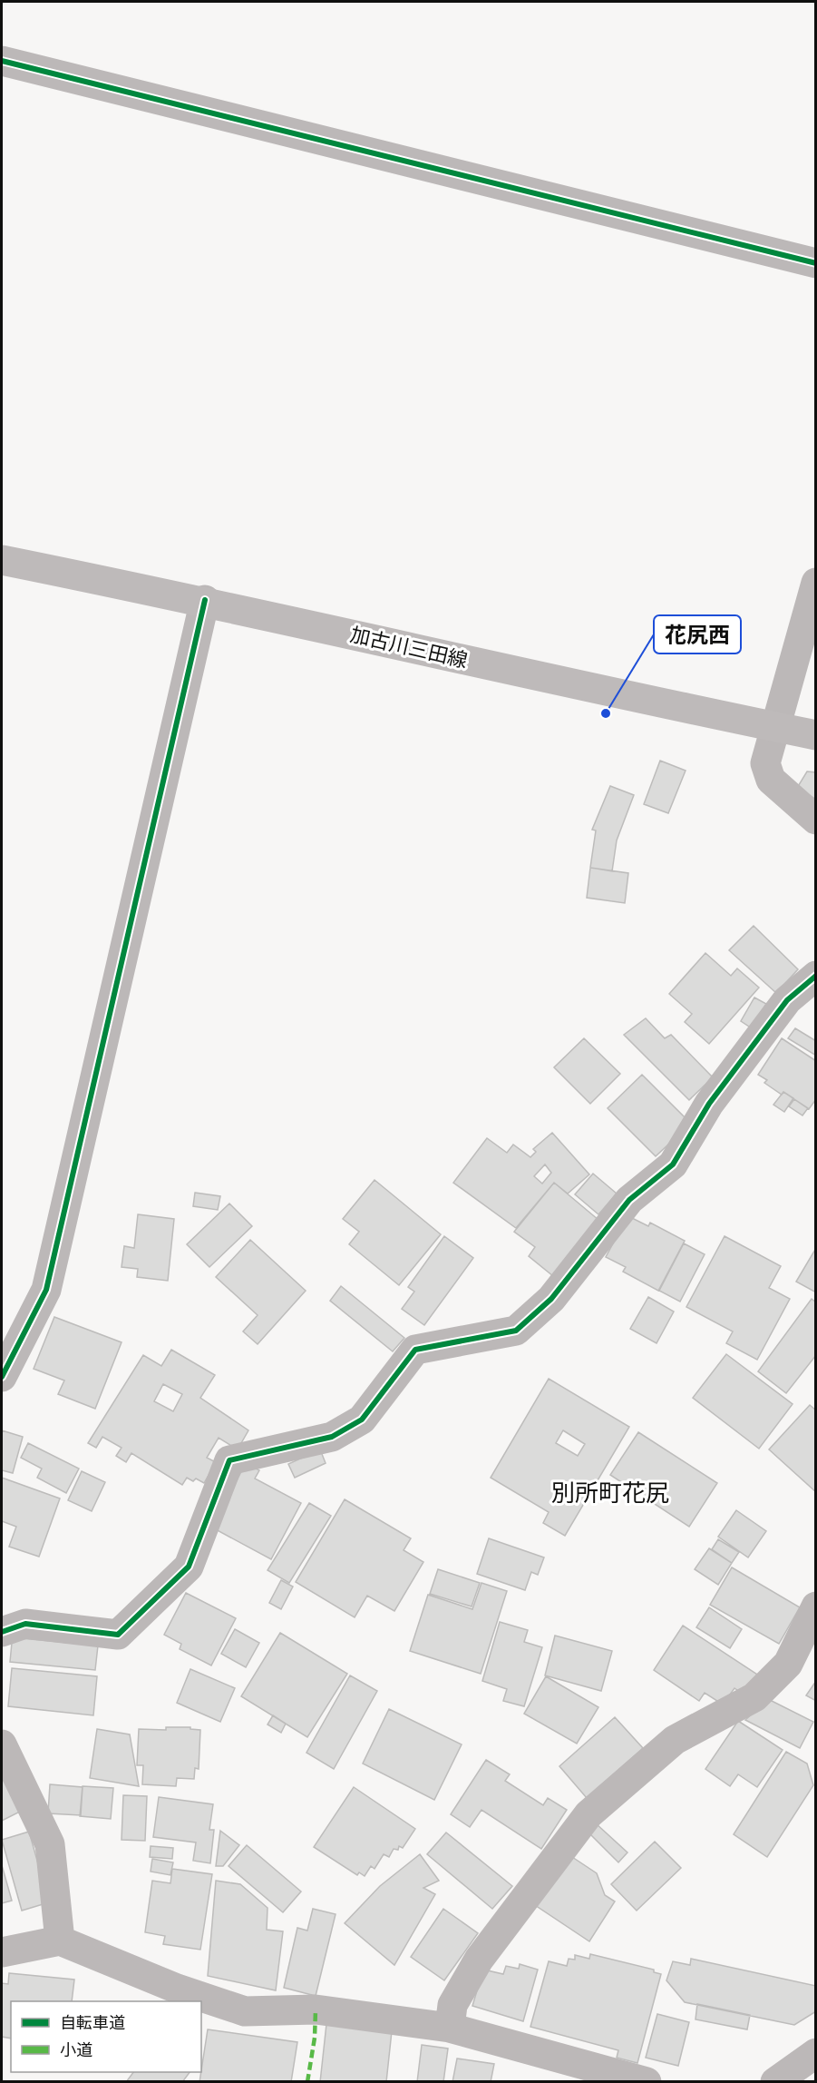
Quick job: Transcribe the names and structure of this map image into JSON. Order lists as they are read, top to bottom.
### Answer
{
  "streets": {
    "main road": ["加古川三田線"]
  },
  "districts": ["別所町花尻"],
  "places": ["花尻西"],
  "legend": ["自転車道", "小道"]
}
